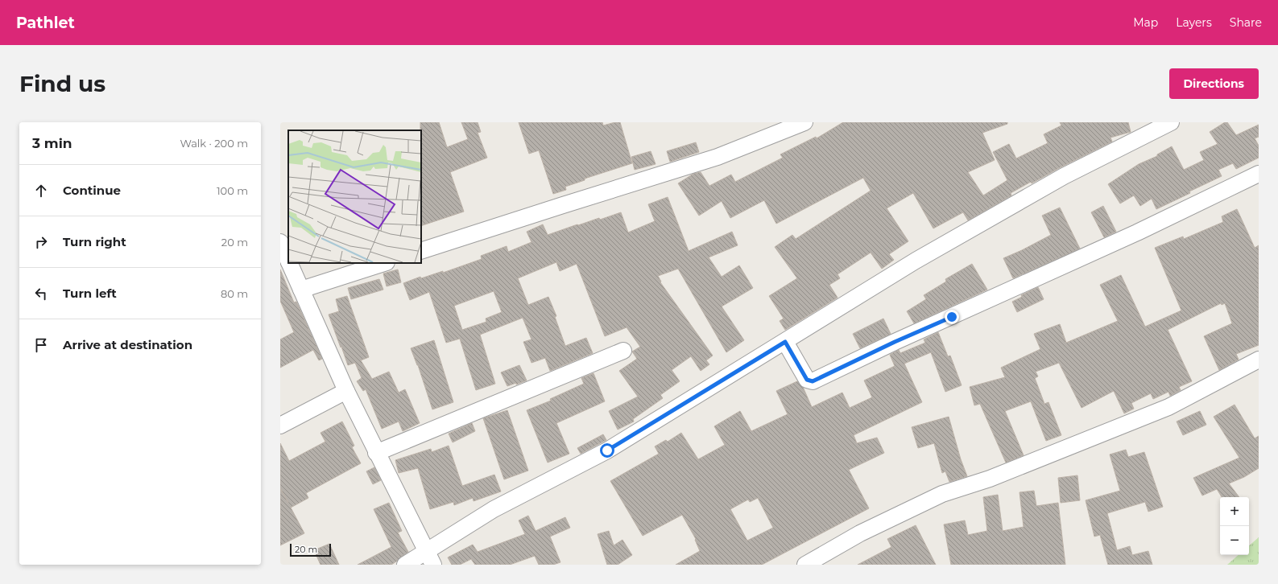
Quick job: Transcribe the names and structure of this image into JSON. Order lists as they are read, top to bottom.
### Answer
{
  "scale_bar": "20 m",
  "page": {
    "header": "Pathlet",
    "nav": ["Map", "Layers", "Share"],
    "buttons": "Directions",
    "title": "Find us",
    "heading": ["3 min", "Walk · 200 m"],
    "list": [
      ["Continue", "100 m"],
      ["Turn right", "20 m"],
      ["Turn left", "80 m"],
      "Arrive at destination"
    ],
    "map_buttons": ["+", "−"],
    "scale": "20 m"
  }
}
